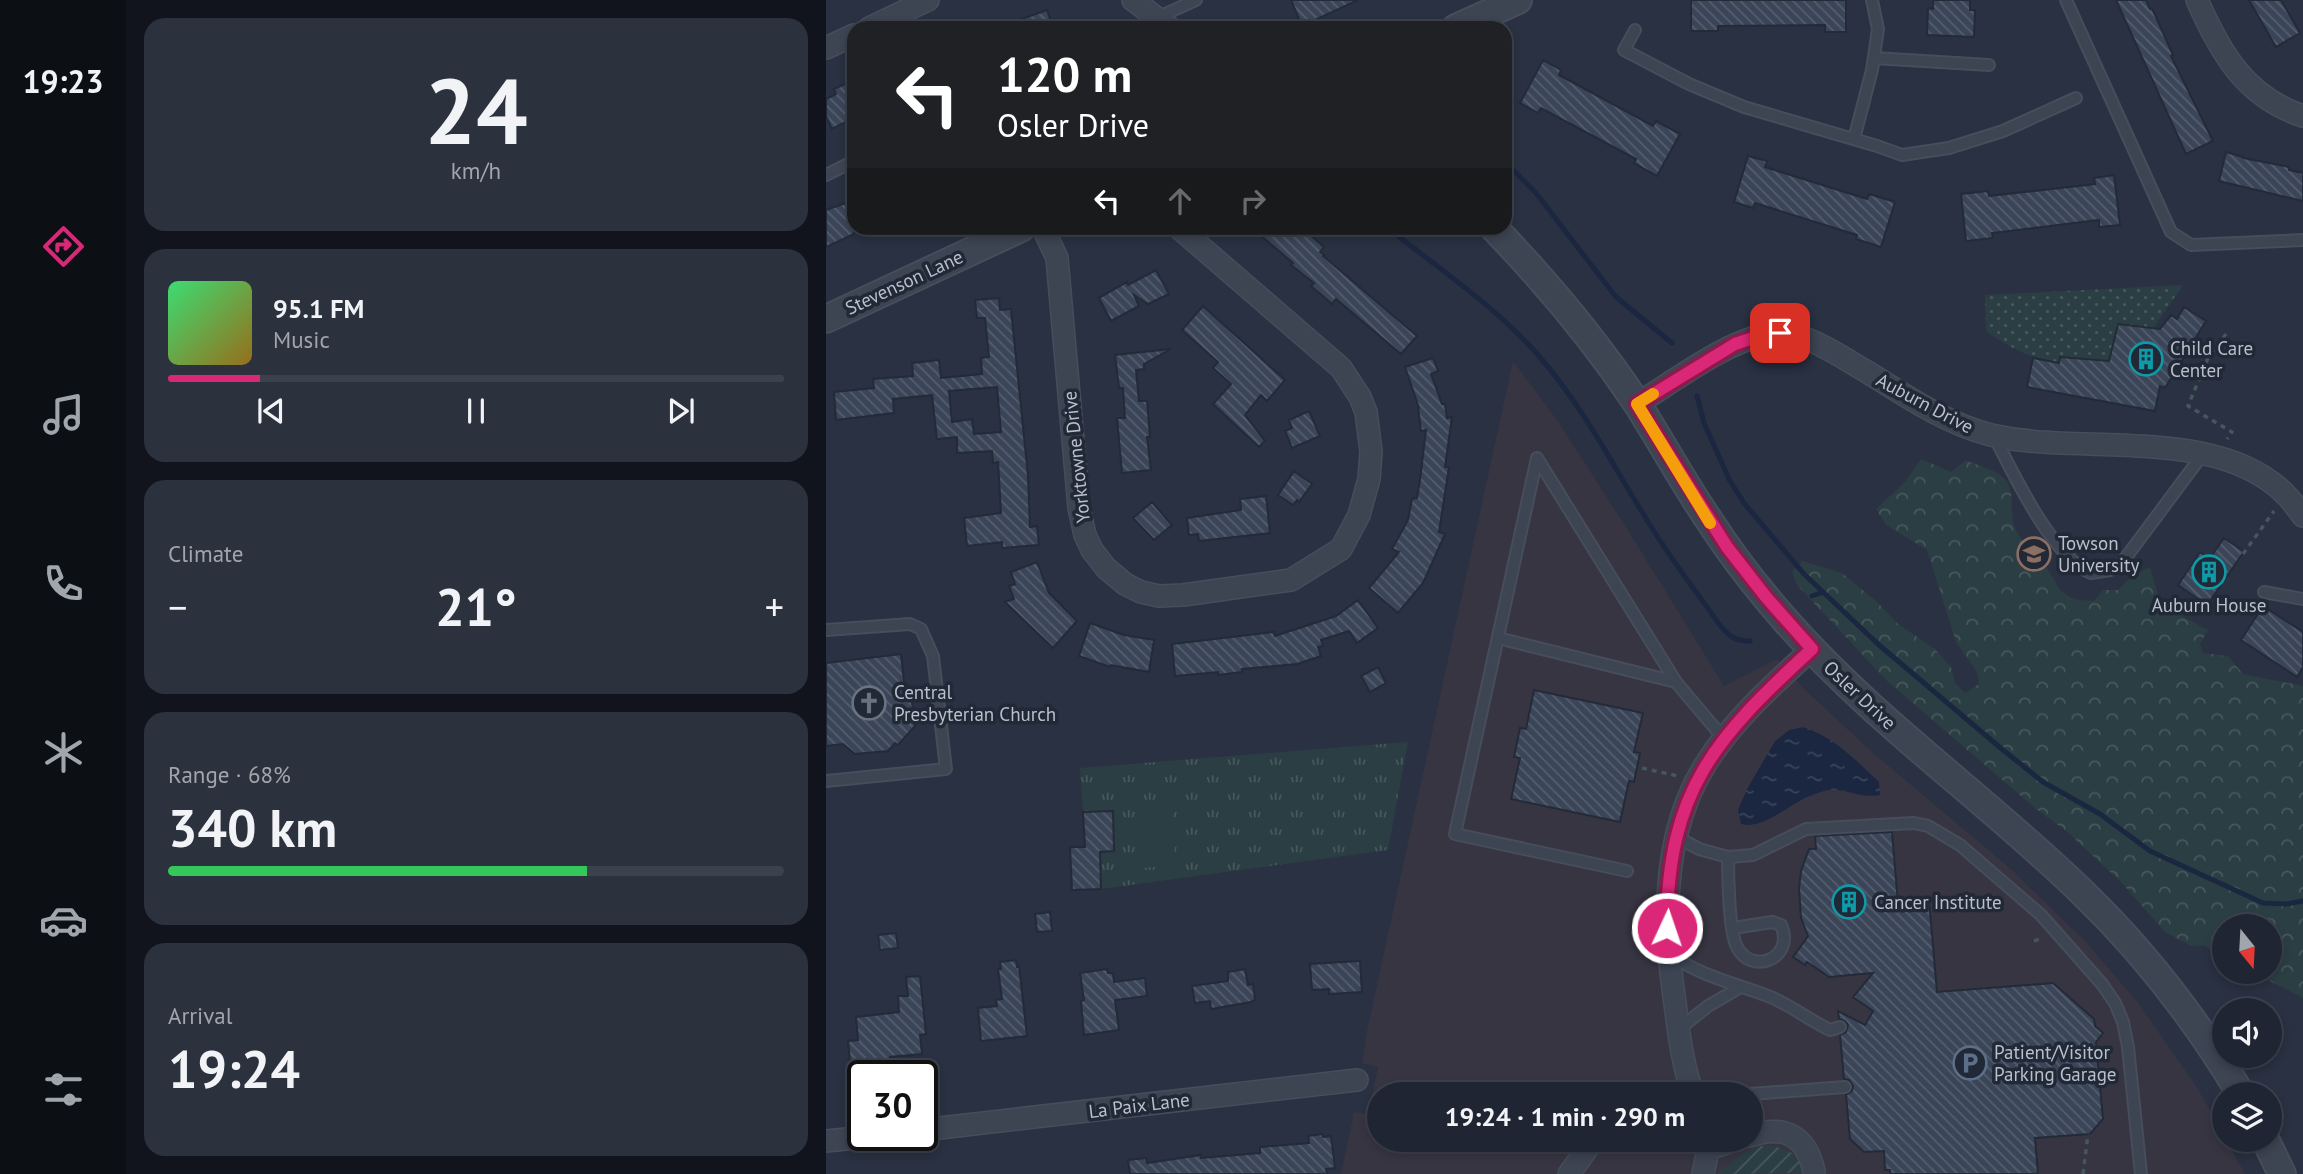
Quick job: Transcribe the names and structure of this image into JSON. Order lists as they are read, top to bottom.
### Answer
{
  "streets": {
    "street": [
      "Stevenson Lane",
      "Auburn Drive",
      "Yorktowne Drive",
      "Osler Drive",
      "La Paix Lane"
    ]
  },
  "crossings": [
    ["Auburn Drive", "Osler Drive"]
  ],
  "places": {
    "building": ["Child Care Center", "Auburn House", "Cancer Institute"],
    "school or university": ["Towson University"],
    "church": ["Central Presbyterian Church"],
    "parking": ["Patient/Visitor Parking Garage"]
  },
  "north": "bottom",
  "page": {
    "tabs": "19:23",
    "tile": [
      ["24", "km/h"],
      "Climate",
      ["Range · 68%", "340 km"],
      ["Arrival", "19:24"]
    ],
    "turn": ["120 m", "Osler Drive"],
    "song": ["95.1 FM", "Music"],
    "heat": ["−", "21°", "+"],
    "limit": "30",
    "trip": "19:24 · 1 min · 290 m"
  }
}
